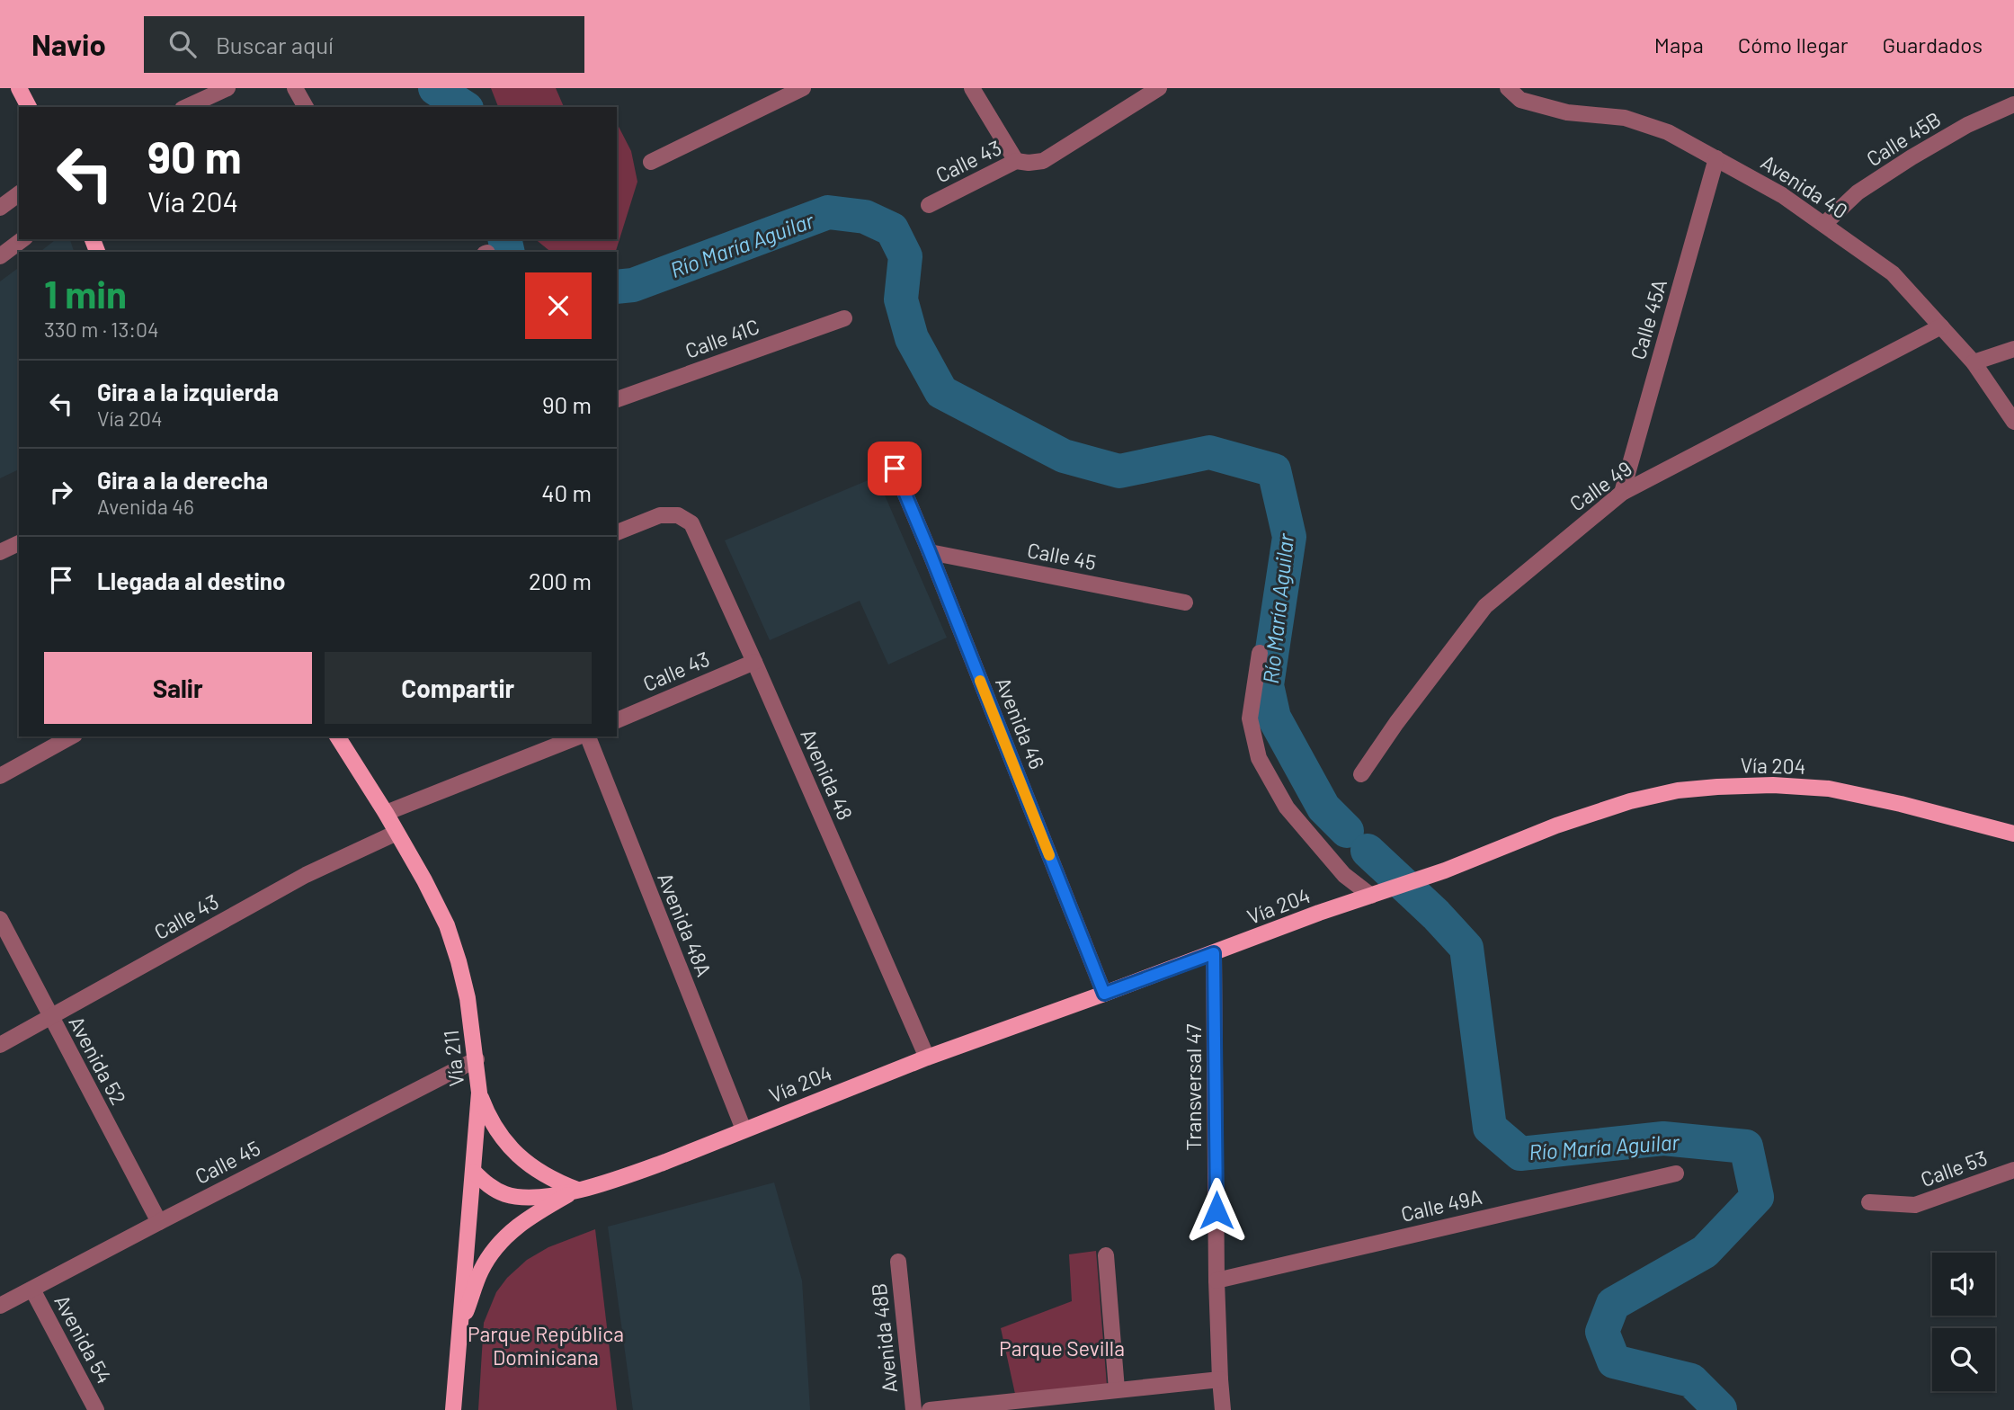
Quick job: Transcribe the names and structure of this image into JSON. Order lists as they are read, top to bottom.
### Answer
{
  "streets": {
    "main road": ["Vía 204", "Vía 211"],
    "street": [
      "Calle 45B",
      "Calle 43",
      "Avenida 40",
      "Calle 45A",
      "Calle 41C",
      "Calle 49",
      "Calle 45",
      "Avenida 46",
      "Avenida 48",
      "Avenida 48A",
      "Avenida 52",
      "Transversal 47",
      "Calle 53",
      "Calle 49A",
      "Avenida 48B",
      "Avenida 54"
    ]
  },
  "crossings": [
    ["Calle 45B", "Avenida 40"],
    ["Calle 43", "Avenida 48"],
    ["Calle 43", "Vía 211"],
    ["Calle 43", "Avenida 52"],
    ["Avenida 40", "Calle 45A"],
    ["Avenida 40", "Calle 49"],
    ["Calle 45A", "Calle 49"],
    ["Calle 45", "Avenida 46"],
    ["Calle 45", "Vía 211"],
    ["Calle 45", "Avenida 52"],
    ["Calle 45", "Avenida 54"],
    ["Avenida 46", "Vía 204"],
    ["Vía 204", "Avenida 48"],
    ["Vía 204", "Avenida 48A"],
    ["Vía 204", "Vía 211"],
    ["Vía 204", "Transversal 47"],
    ["Transversal 47", "Calle 49A"]
  ],
  "water": ["Río María Aguilar"],
  "parks": ["Parque República Dominicana", "Parque Sevilla"],
  "page": {
    "header": "Navio",
    "search": "Buscar aquí",
    "nav": ["Mapa", "Cómo llegar", "Guardados"],
    "turn": ["90 m", "Vía 204"],
    "heading": ["1 min", "330 m · 13:04"],
    "list": [
      {
        "name": "Gira a la izquierda",
        "note": "Vía 204",
        "value": "90 m"
      },
      {
        "name": "Gira a la derecha",
        "note": "Avenida 46",
        "value": "40 m"
      },
      {
        "name": "Llegada al destino",
        "value": "200 m"
      }
    ],
    "buttons": ["Salir", "Compartir"]
  }
}
